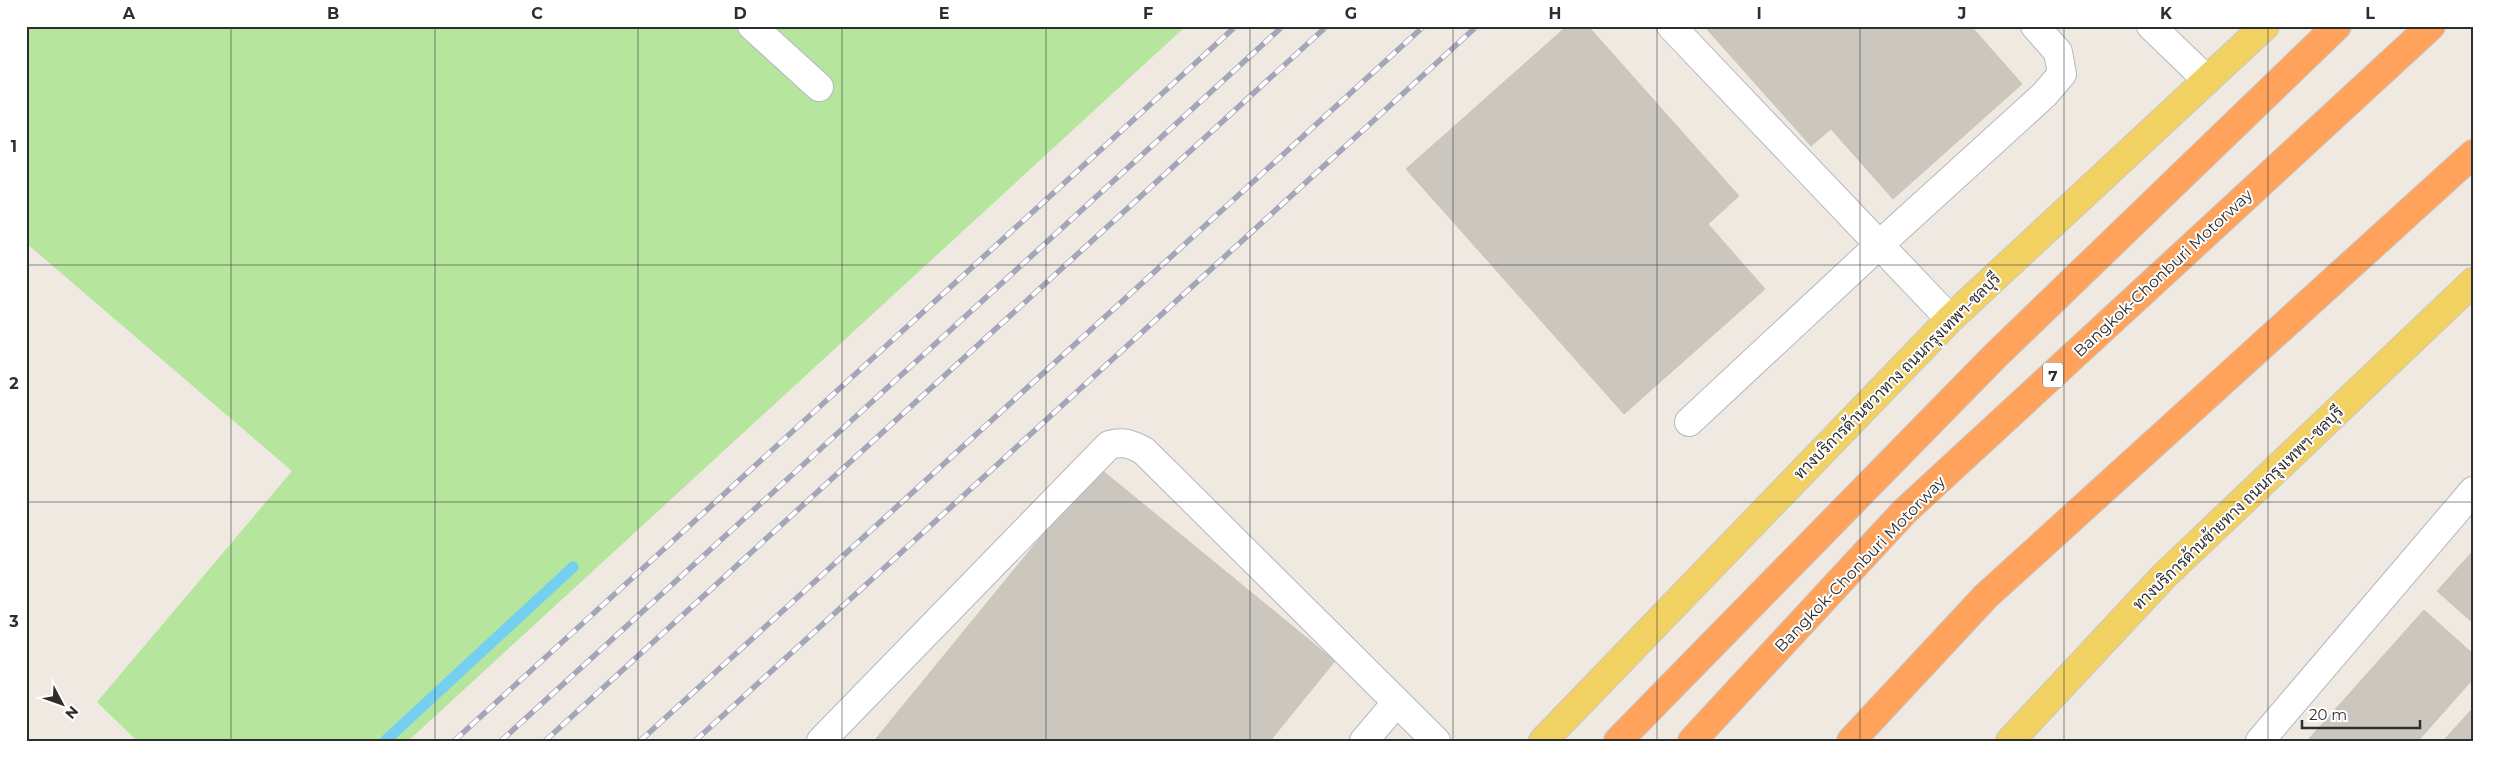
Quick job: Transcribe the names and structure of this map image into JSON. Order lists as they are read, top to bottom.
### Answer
{
  "streets": {
    "highway": ["Bangkok-Chonburi Motorway", "7"],
    "main road": ["ทางบริการด้านขวาทาง ถนนกรุงเทพฯ-ชลบุรี", "ทางบริการด้านซ้ายทาง ถนนกรุงเทพฯ-ชลบุรี"]
  },
  "scale_bar": "20 m",
  "north": "bottom right",
  "grid": {
    "columns": [
      "A",
      "B",
      "C",
      "D",
      "E",
      "F",
      "G",
      "H",
      "I",
      "J",
      "K",
      "L"
    ],
    "rows": ["1", "2", "3"]
  }
}
